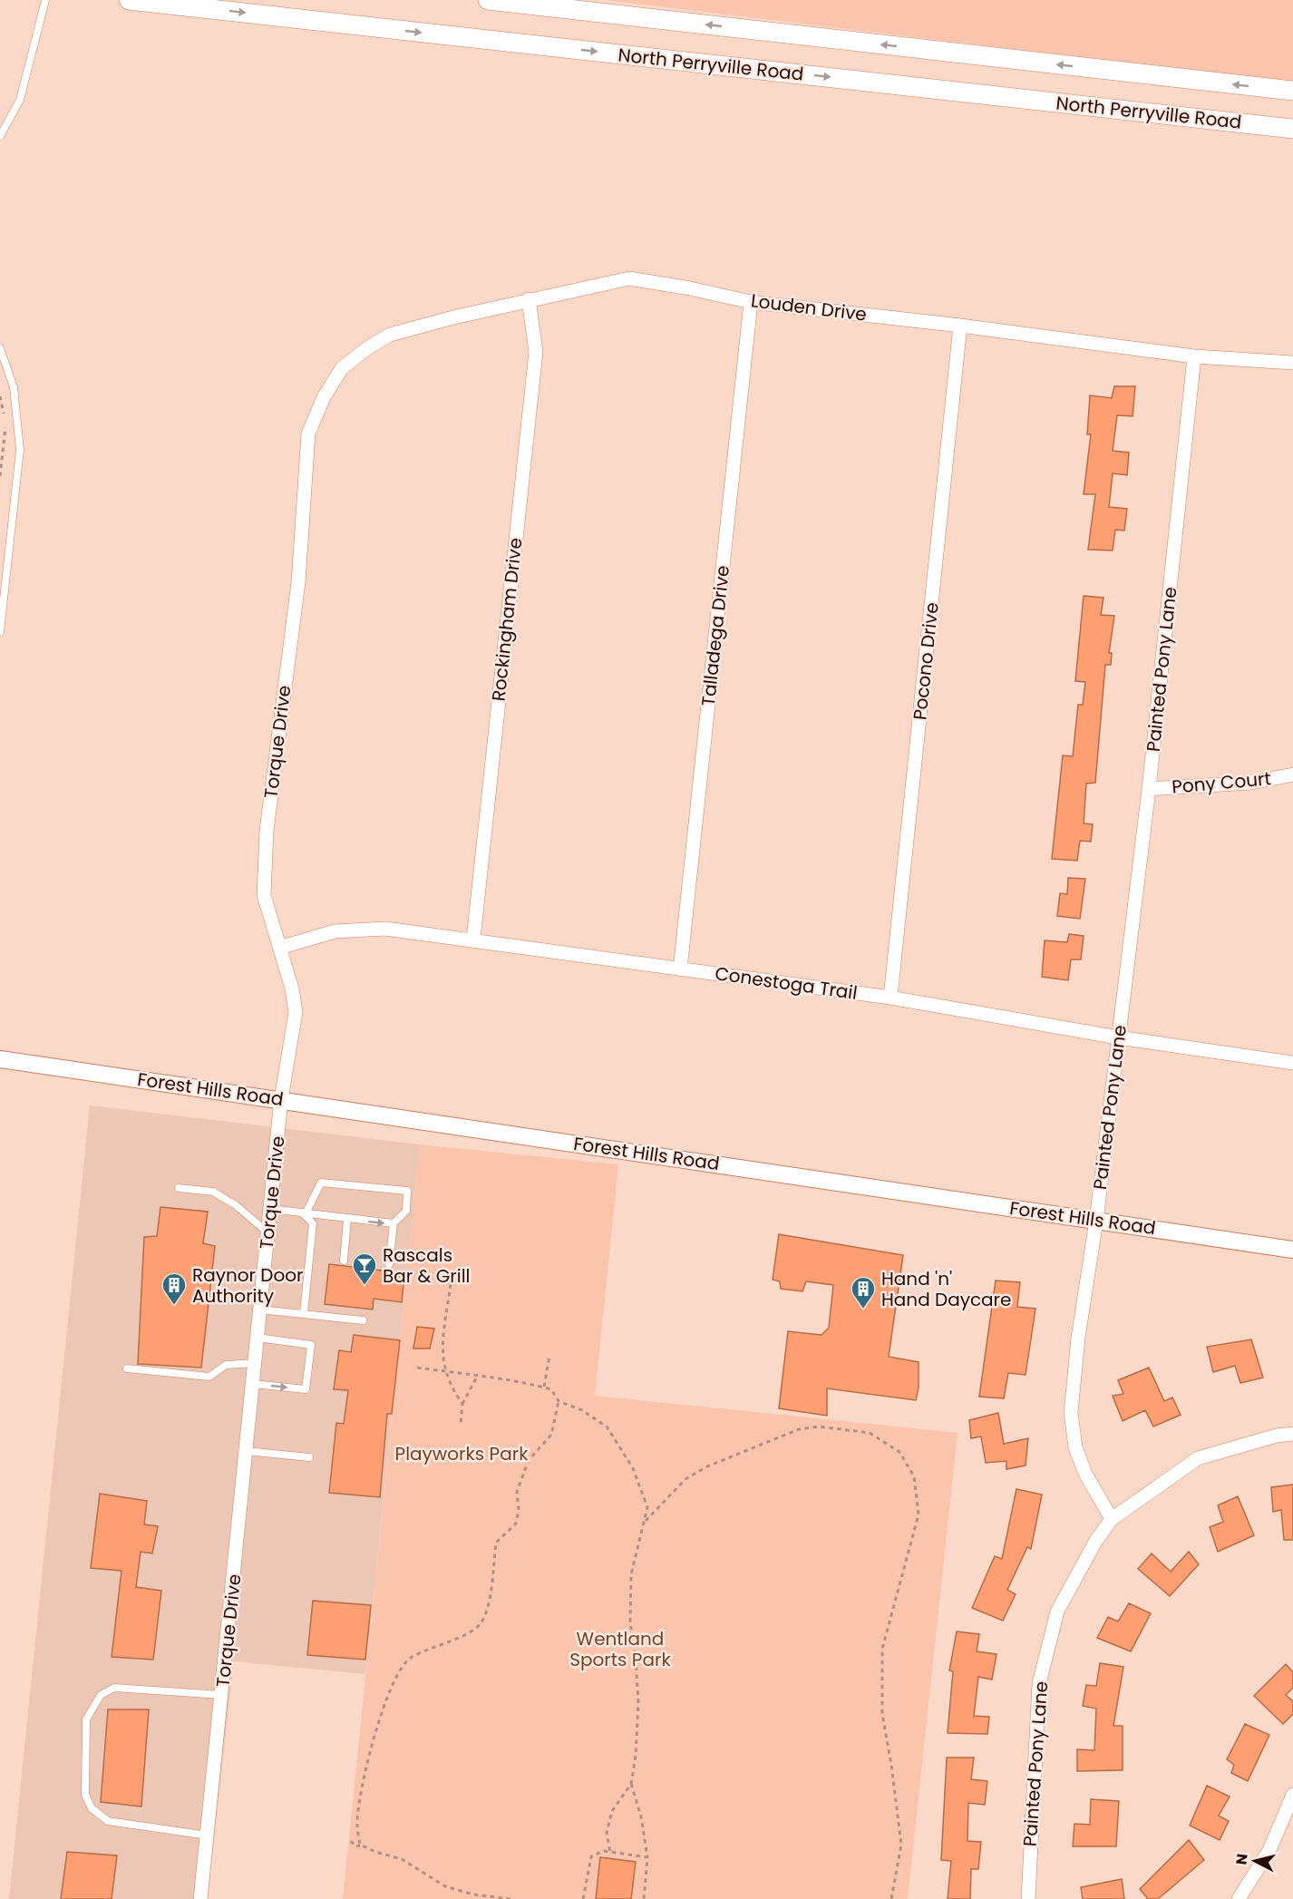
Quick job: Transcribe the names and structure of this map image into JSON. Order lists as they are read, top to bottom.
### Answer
{
  "streets": {
    "main road": ["North Perryville Road"],
    "street": [
      "Louden Drive",
      "Rockingham Drive",
      "Talladega Drive",
      "Pocono Drive",
      "Painted Pony Lane",
      "Torque Drive",
      "Pony Court",
      "Conestoga Trail",
      "Forest Hills Road"
    ]
  },
  "crossings": [
    ["Louden Drive", "Rockingham Drive"],
    ["Louden Drive", "Talladega Drive"],
    ["Louden Drive", "Pocono Drive"],
    ["Louden Drive", "Painted Pony Lane"],
    ["Louden Drive", "Torque Drive"],
    ["Rockingham Drive", "Conestoga Trail"],
    ["Talladega Drive", "Conestoga Trail"],
    ["Pocono Drive", "Conestoga Trail"],
    ["Painted Pony Lane", "Pony Court"],
    ["Painted Pony Lane", "Conestoga Trail"],
    ["Painted Pony Lane", "Forest Hills Road"],
    ["Torque Drive", "Conestoga Trail"],
    ["Torque Drive", "Forest Hills Road"]
  ],
  "parks": ["Playworks Park", "Wentland Sports Park"],
  "places": {
    "bar": ["Rascals Bar & Grill"],
    "building": ["Raynor Door Authority", "Hand 'n' Hand Daycare"]
  },
  "north": "left"
}
